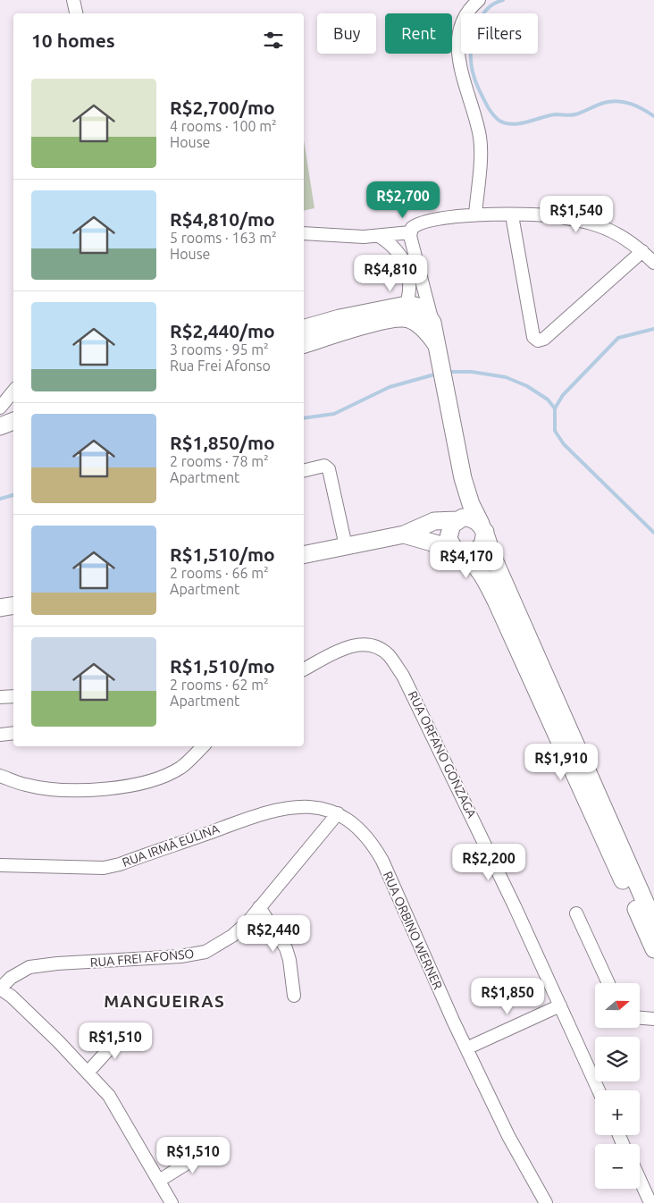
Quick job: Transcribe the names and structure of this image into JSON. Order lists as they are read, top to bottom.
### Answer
{
  "streets": {
    "street": [
      "RUA ORFANO GONZAGA",
      "RUA IRMÃ EULINA",
      "RUA ORBINO WERNER",
      "RUA FREI AFONSO"
    ]
  },
  "crossings": [
    ["RUA IRMÃ EULINA", "RUA ORBINO WERNER"],
    ["RUA IRMÃ EULINA", "RUA FREI AFONSO"],
    ["RUA ORBINO WERNER", "RUA FREI AFONSO"]
  ],
  "districts": ["MANGUEIRAS"],
  "north": "right",
  "page": {
    "chip": ["Buy", "Rent", "Filters"],
    "heading": "10 homes",
    "list": [
      {
        "name": "R$2,700/mo",
        "note": "4 rooms · 100 m² · House"
      },
      {
        "name": "R$4,810/mo",
        "note": "5 rooms · 163 m² · House"
      },
      {
        "name": "R$2,440/mo",
        "note": "3 rooms · 95 m² · Rua Frei Afonso"
      },
      {
        "name": "R$1,850/mo",
        "note": "2 rooms · 78 m² · Apartment"
      },
      {
        "name": "R$1,510/mo",
        "note": "2 rooms · 66 m² · Apartment"
      },
      {
        "name": "R$1,510/mo",
        "note": "2 rooms · 62 m² · Apartment"
      }
    ],
    "price": [
      "R$2,700",
      "R$1,540",
      "R$4,810",
      "R$4,170",
      "R$1,910",
      "R$2,200",
      "R$2,440",
      "R$1,850",
      "R$1,510",
      "R$1,510"
    ],
    "map_buttons": ["+", "−"]
  }
}
